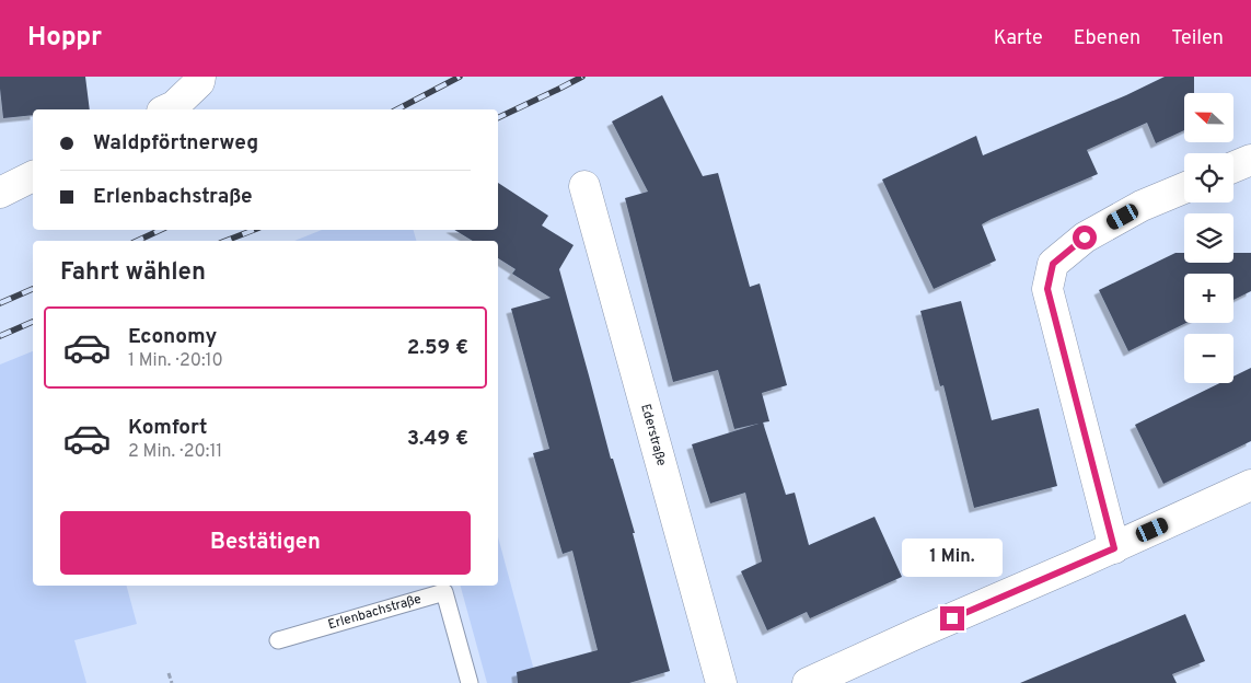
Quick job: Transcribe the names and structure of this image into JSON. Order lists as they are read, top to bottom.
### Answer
{
  "streets": {
    "street": ["Ederstraße"],
    "lane": ["Erlenbachstraße"]
  },
  "north": "left",
  "page": {
    "header": "Hoppr",
    "nav": ["Karte", "Ebenen", "Teilen"],
    "map_buttons": ["+", "−"],
    "banner": ["Waldpförtnerweg", "Erlenbachstraße"],
    "heading": "Fahrt wählen",
    "list": [
      {
        "name": "Economy",
        "note": "1 Min. · 20:10",
        "value": "2.59 €"
      },
      {
        "name": "Komfort",
        "note": "2 Min. · 20:11",
        "value": "3.49 €"
      }
    ],
    "buttons": "Bestätigen",
    "bubble": "1 Min."
  }
}
